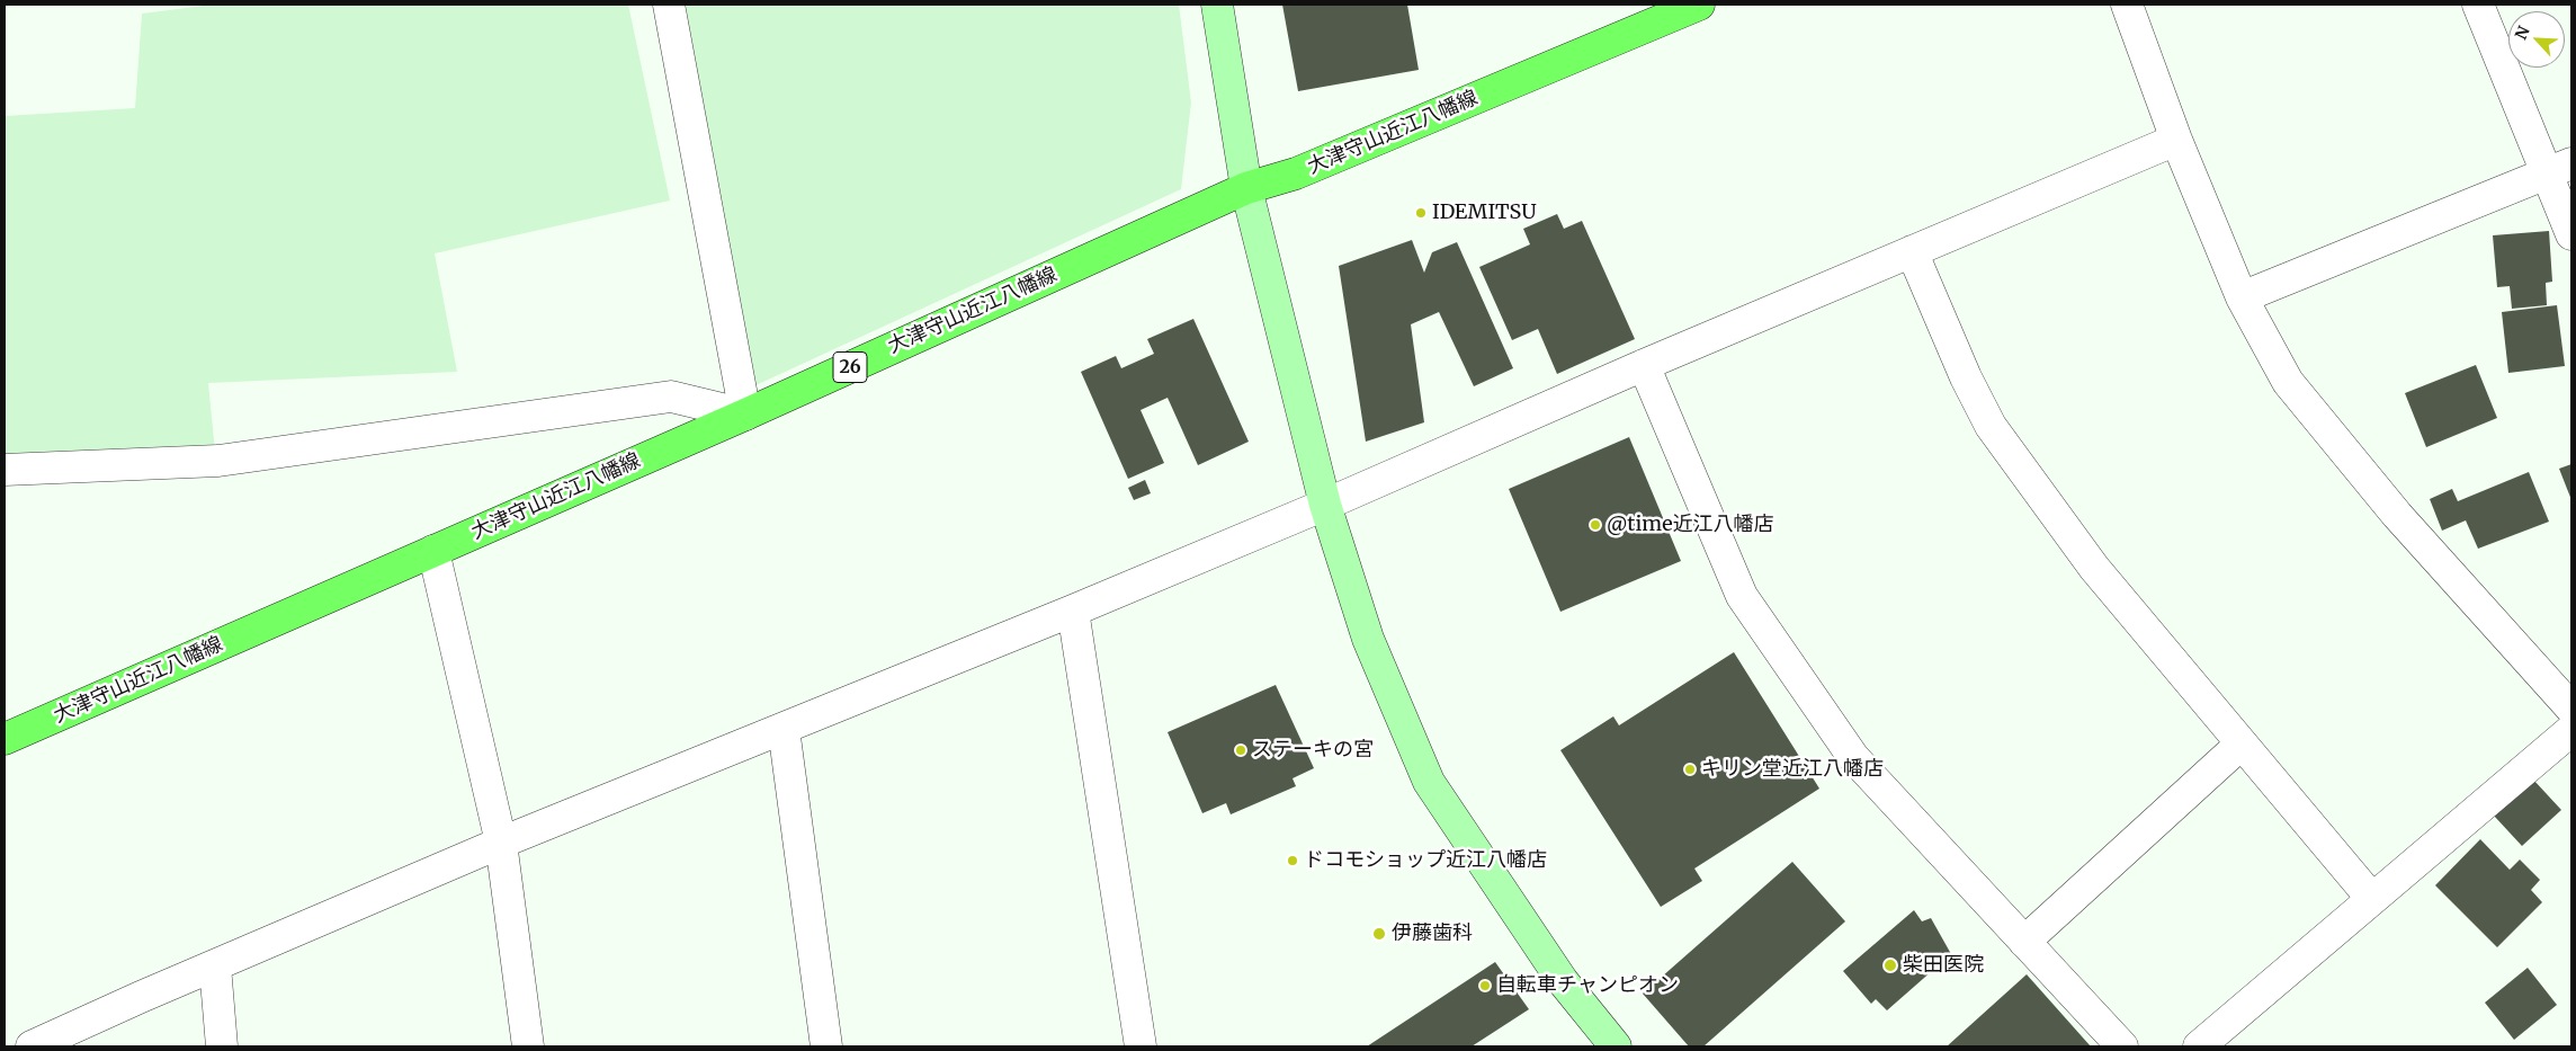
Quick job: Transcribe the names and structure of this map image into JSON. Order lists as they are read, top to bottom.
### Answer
{
  "streets": {
    "main road": ["大津守山近江八幡線", "26"]
  },
  "places": [
    "IDEMITSU",
    "@time近江八幡店",
    "ステーキの宮",
    "キリン堂近江八幡店",
    "ドコモショップ近江八幡店",
    "伊藤歯科",
    "柴田医院",
    "自転車チャンピオン"
  ],
  "north": "top left"
}
